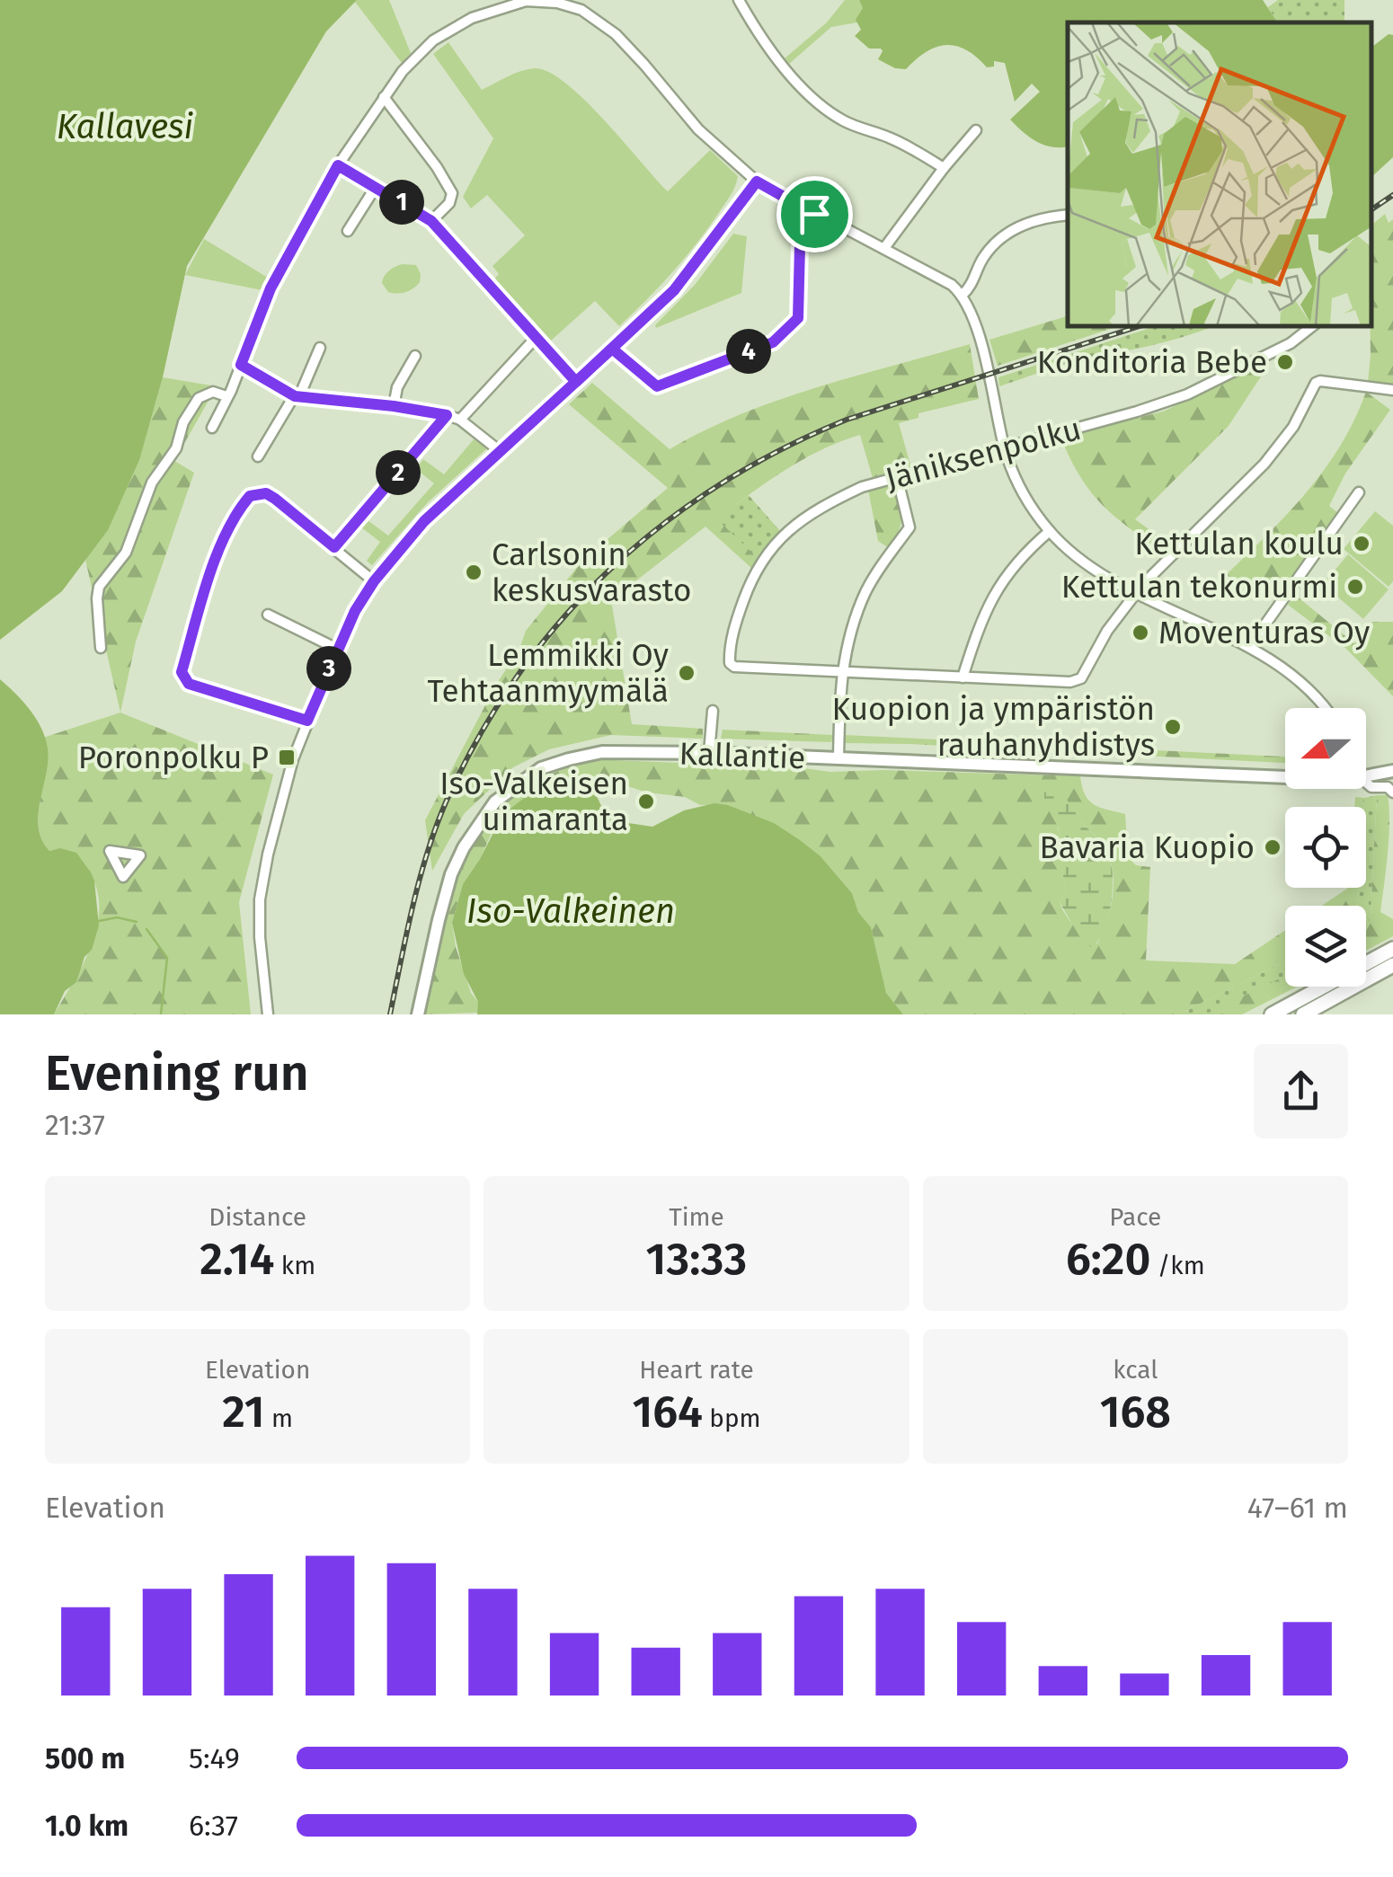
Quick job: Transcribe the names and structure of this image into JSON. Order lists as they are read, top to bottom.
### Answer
{
  "streets": {
    "main road": ["Kallantie"],
    "street": ["Jäniksenpolku"]
  },
  "water": ["Kallavesi", "Iso-Valkeinen"],
  "places": {
    "other": [
      "Konditoria Bebe",
      "Kettulan koulu",
      "Carlsonin keskusvarasto",
      "Kettulan tekonurmi",
      "Moventuras Oy",
      "Lemmikki Oy Tehtaanmyymälä",
      "Kuopion ja ympäristön rauhanyhdistys",
      "Iso-Valkeisen uimaranta",
      "Bavaria Kuopio"
    ],
    "transit": ["Poronpolku P"]
  },
  "north": "left",
  "page": {
    "pins": [
      "1",
      "4",
      "2",
      "3"
    ],
    "heading": ["Evening run", "21:37"],
    "stats": [
      ["Distance", "2.14 km"],
      ["Time", "13:33"],
      ["Pace", "6:20 /km"],
      ["Elevation", "21 m"],
      ["Heart rate", "164 bpm"],
      ["kcal", "168"]
    ],
    "chart": ["Elevation", "47–61 m"],
    "list": [
      {
        "name": "500 m",
        "note": "5:49"
      },
      {
        "name": "1.0 km",
        "note": "6:37"
      }
    ]
  }
}
